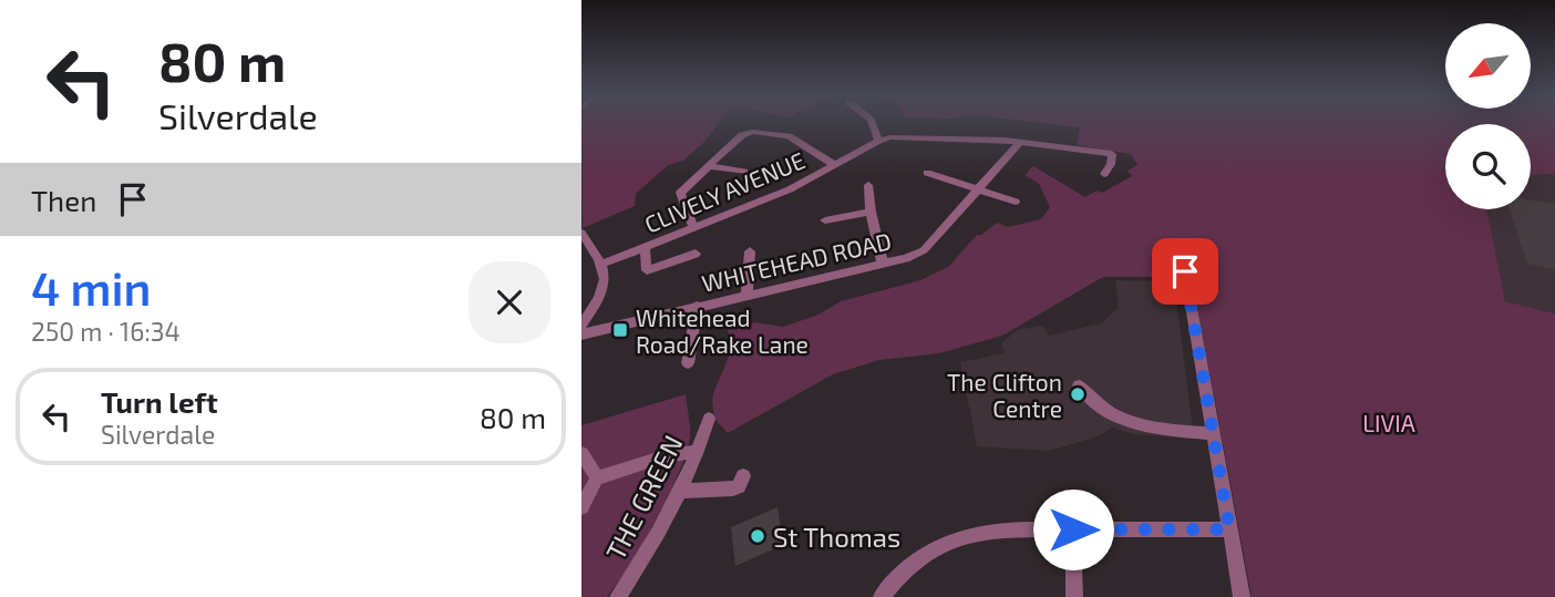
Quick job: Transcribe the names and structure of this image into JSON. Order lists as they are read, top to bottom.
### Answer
{
  "streets": {
    "street": ["CLIVELY AVENUE", "WHITEHEAD ROAD", "THE GREEN"]
  },
  "crossings": [
    ["CLIVELY AVENUE", "WHITEHEAD ROAD"]
  ],
  "parks": ["LIVIA"],
  "places": {
    "transit": ["Whitehead Road/Rake Lane"],
    "other": ["The Clifton Centre", "St Thomas"]
  },
  "north": "bottom left",
  "page": {
    "turn": ["80 m", "Silverdale"],
    "then": "Then",
    "heading": ["4 min", "250 m · 16:34"],
    "list": [
      {
        "name": "Turn left",
        "note": "Silverdale",
        "value": "80 m"
      }
    ]
  }
}
